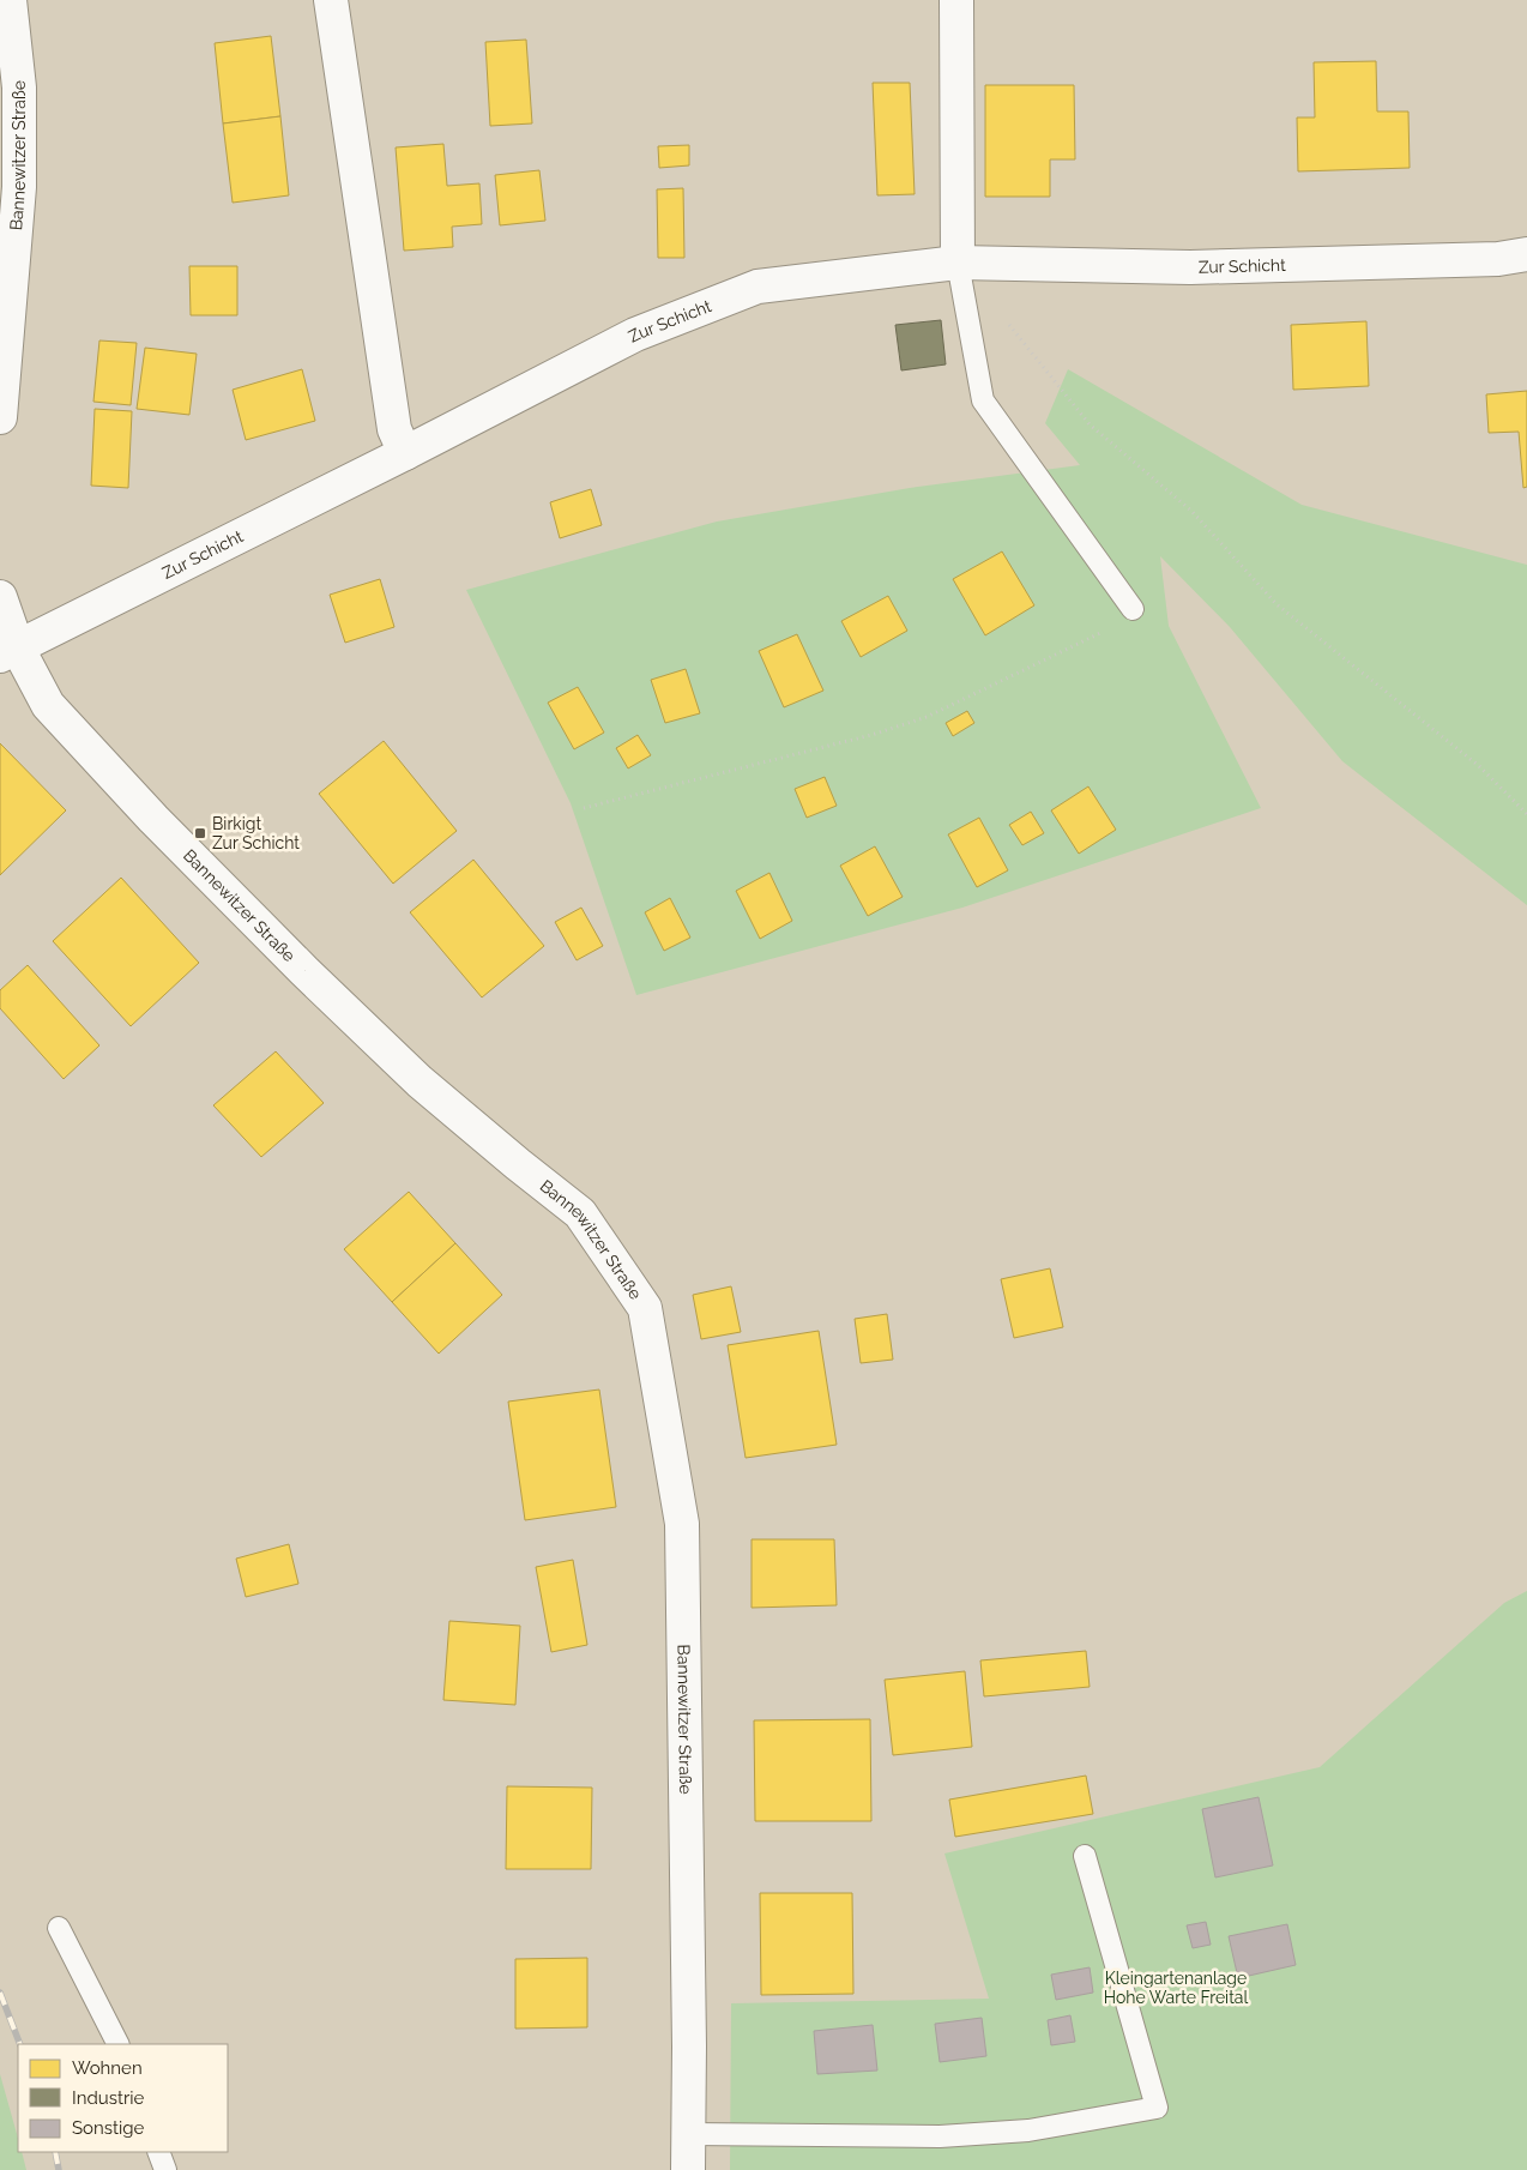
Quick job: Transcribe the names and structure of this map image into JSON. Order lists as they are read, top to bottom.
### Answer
{
  "streets": {
    "street": ["Bannewitzer Straße", "Zur Schicht"]
  },
  "crossings": [
    ["Bannewitzer Straße", "Zur Schicht"]
  ],
  "parks": ["Kleingartenanlage Hohe Warte Freital"],
  "places": {
    "transit": ["Birkigt Zur Schicht"]
  },
  "legend": ["Wohnen", "Industrie", "Sonstige"]
}
